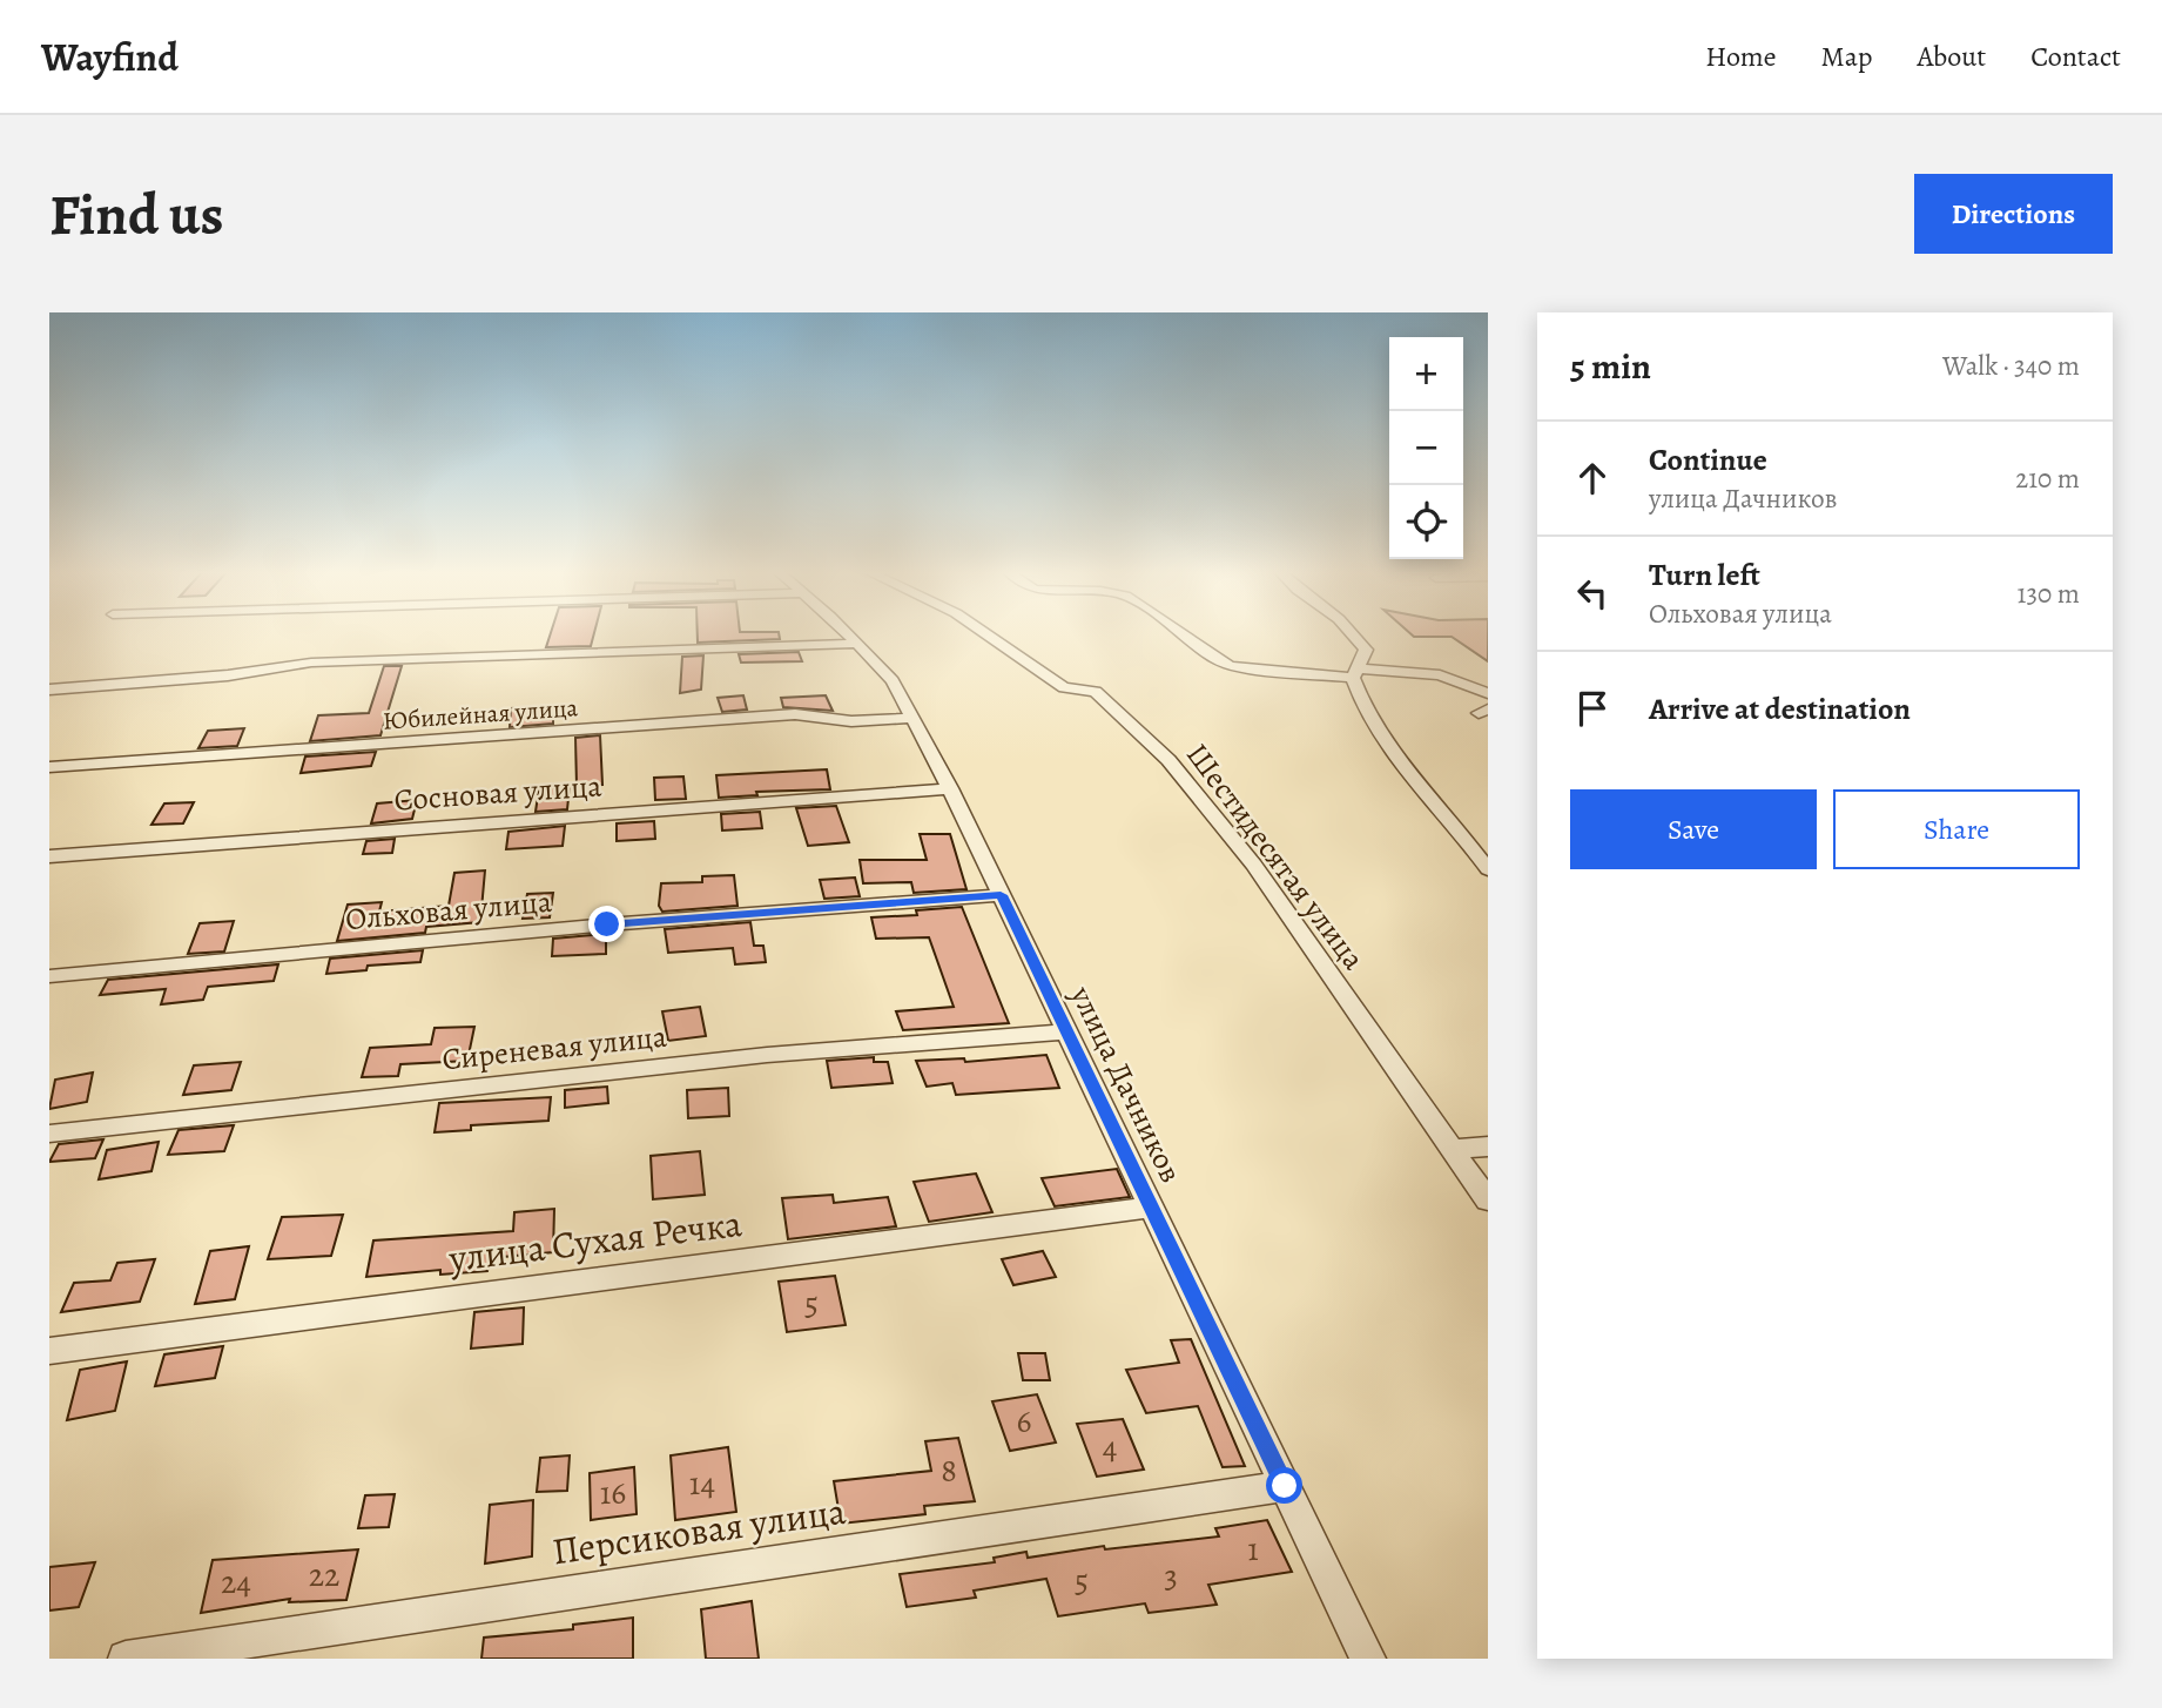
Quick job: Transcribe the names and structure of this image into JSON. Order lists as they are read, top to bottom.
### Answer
{
  "streets": {
    "street": [
      "Юбилейная улица",
      "Сосновая улица",
      "Шестидесятая улица",
      "Ольховая улица",
      "Сиреневая улица",
      "улица Дачников",
      "улица Сухая Речка",
      "Персиковая улица"
    ]
  },
  "crossings": [
    ["Юбилейная улица", "улица Дачников"],
    ["Сосновая улица", "улица Дачников"],
    ["Ольховая улица", "улица Дачников"],
    ["Сиреневая улица", "улица Дачников"],
    ["улица Дачников", "улица Сухая Речка"],
    ["улица Дачников", "Персиковая улица"]
  ],
  "house_numbers": [
    "5",
    "6",
    "4",
    "8",
    "14",
    "16",
    "1",
    "22",
    "3",
    "5",
    "24"
  ],
  "page": {
    "header": "Wayfind",
    "nav": [
      "Home",
      "Map",
      "About",
      "Contact"
    ],
    "buttons": [
      "Directions",
      ["Save", "Share"]
    ],
    "title": "Find us",
    "heading": ["5 min", "Walk · 340 m"],
    "map_buttons": ["+", "−"],
    "list": [
      ["Continue", "улица Дачников", "210 m"],
      ["Turn left", "Ольховая улица", "130 m"],
      "Arrive at destination"
    ]
  }
}
